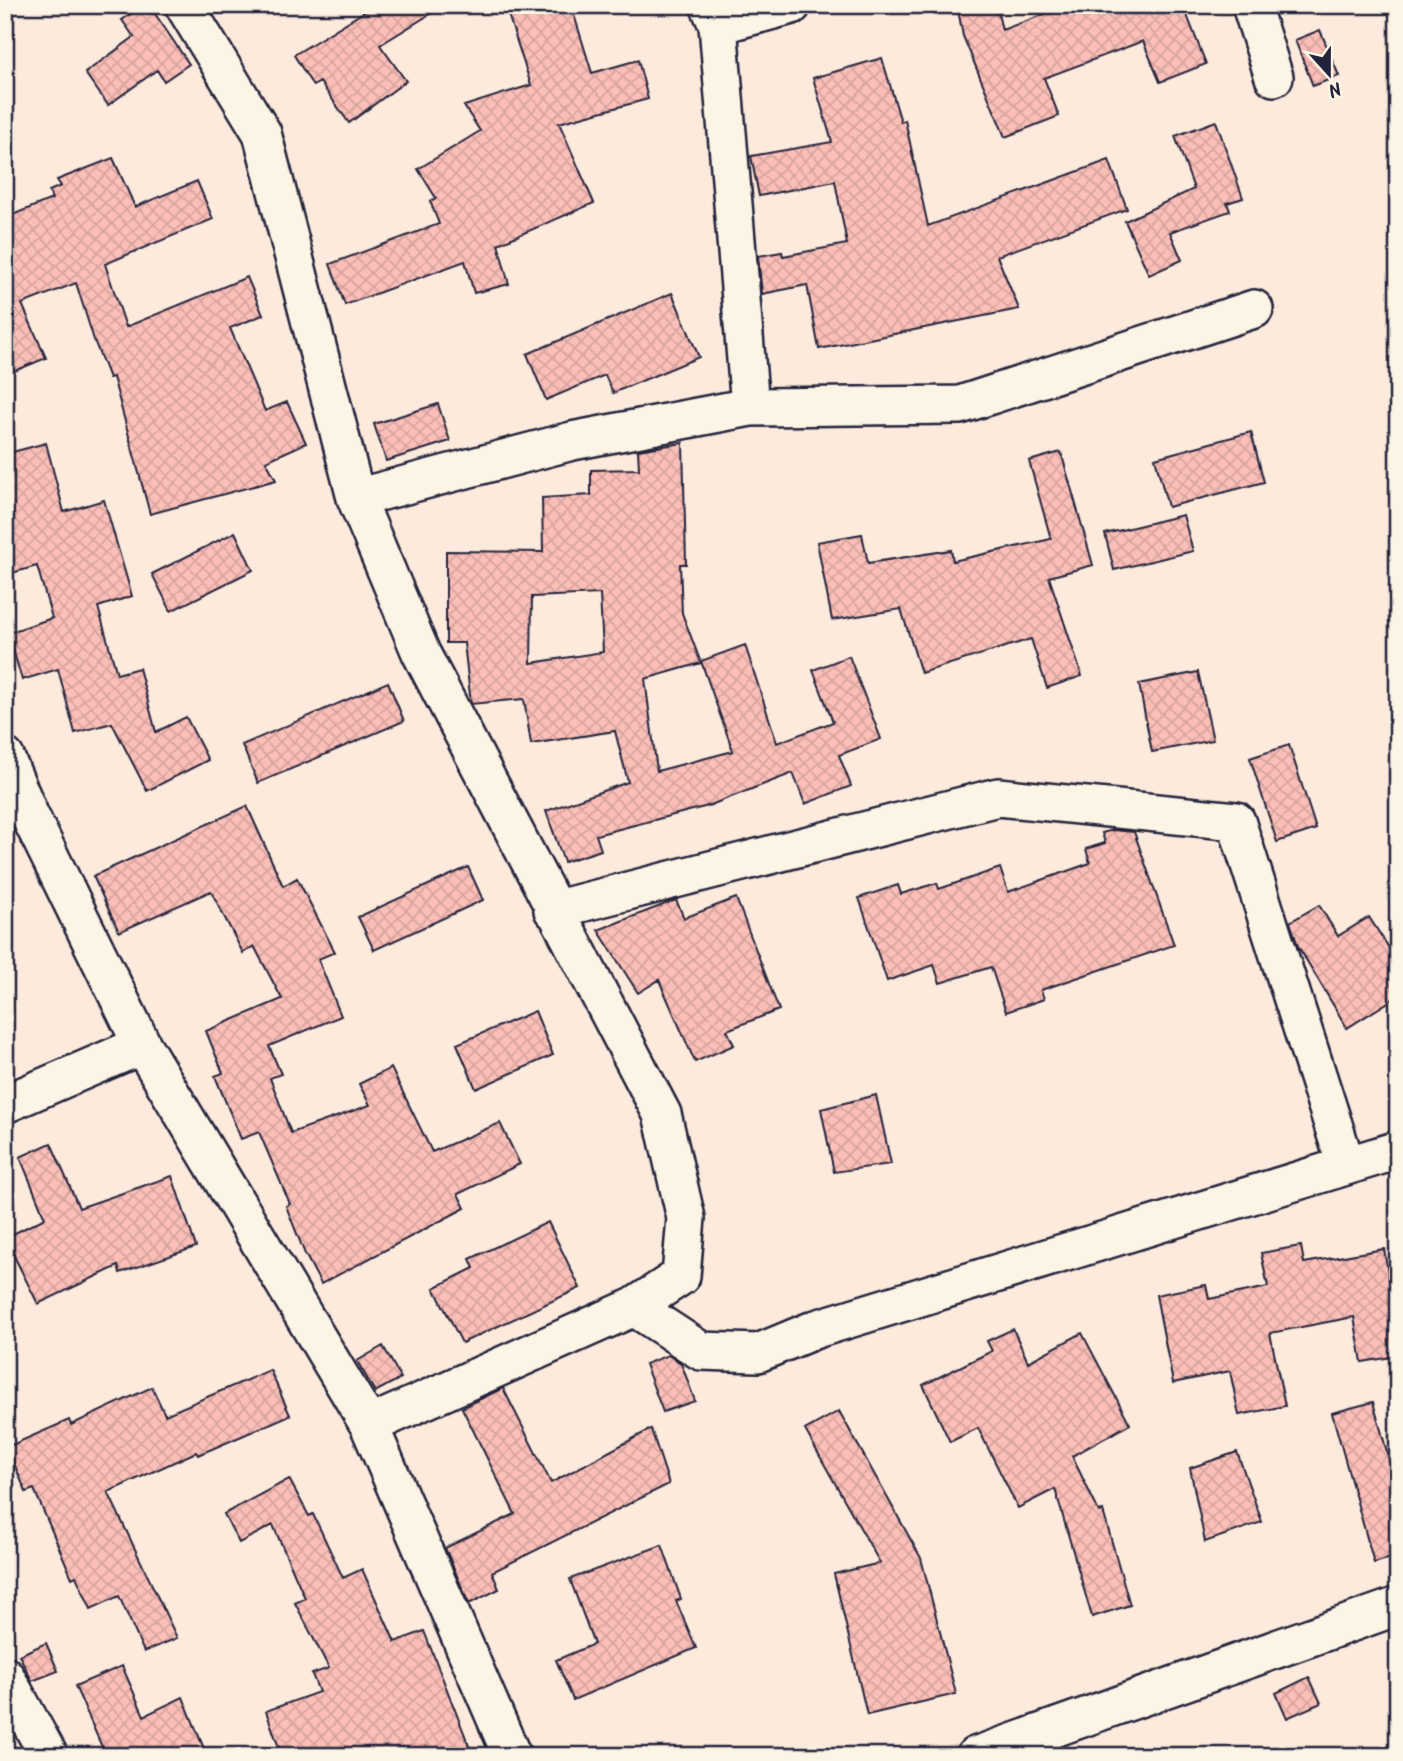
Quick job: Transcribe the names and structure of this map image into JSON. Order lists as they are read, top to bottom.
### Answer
{
  "north": "bottom"
}
